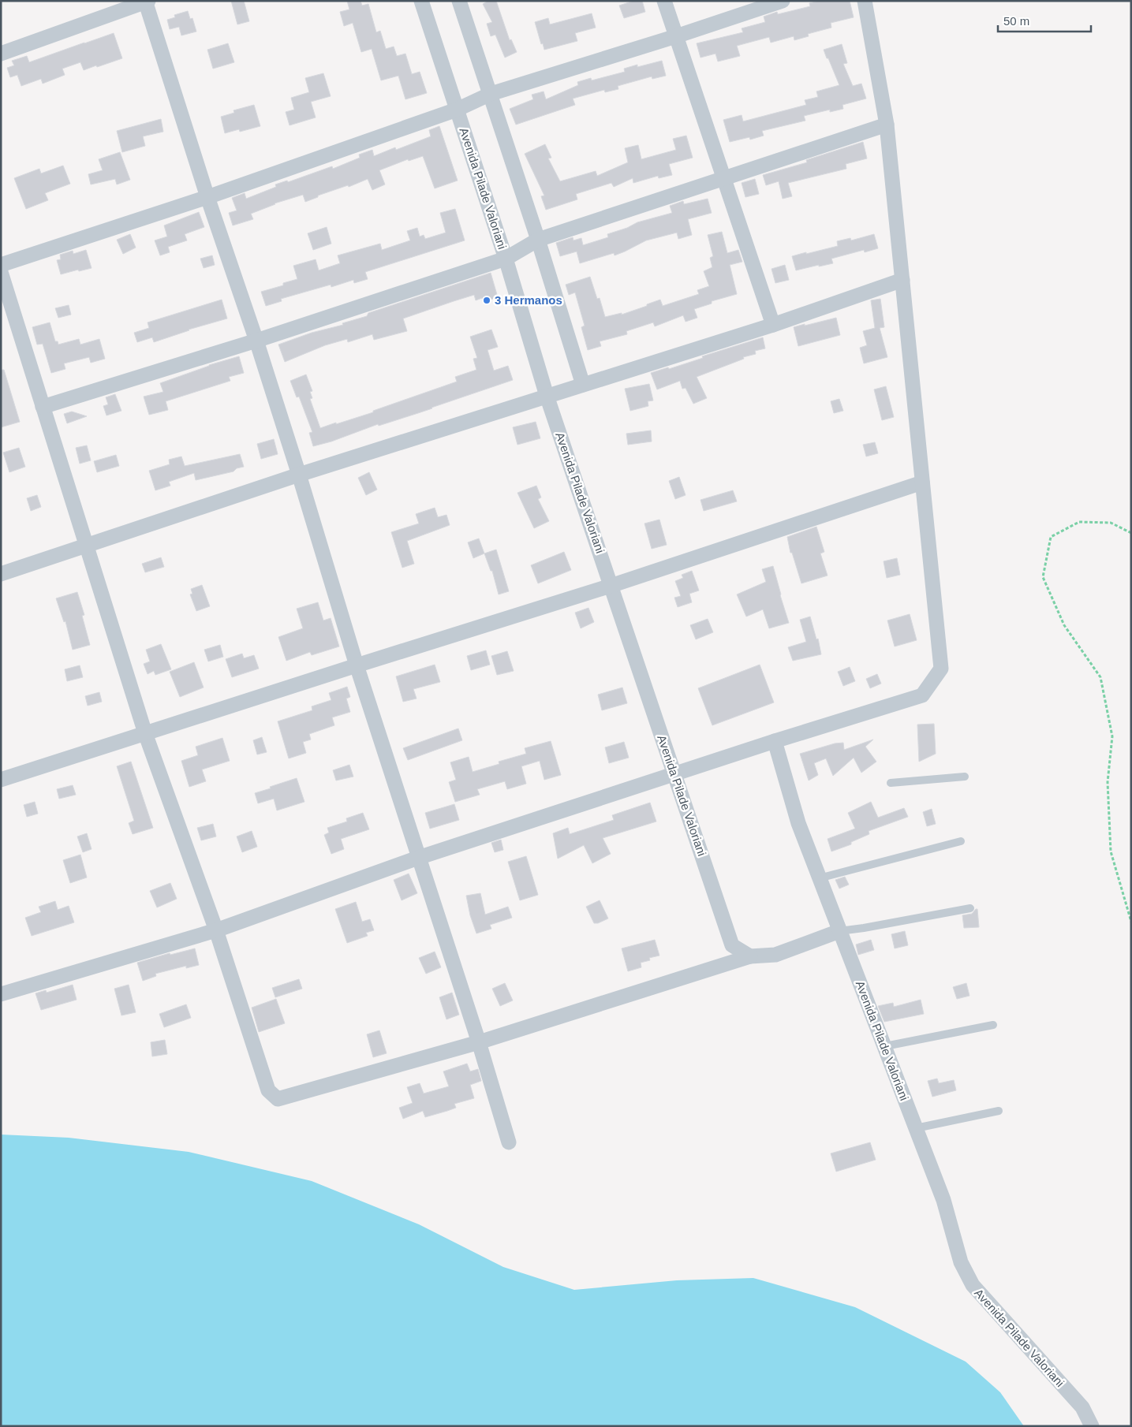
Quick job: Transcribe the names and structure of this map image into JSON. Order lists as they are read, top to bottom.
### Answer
{
  "streets": {
    "street": ["Avenida Pilade Valoriani"]
  },
  "places": ["3 Hermanos"],
  "scale_bar": "50 m"
}
